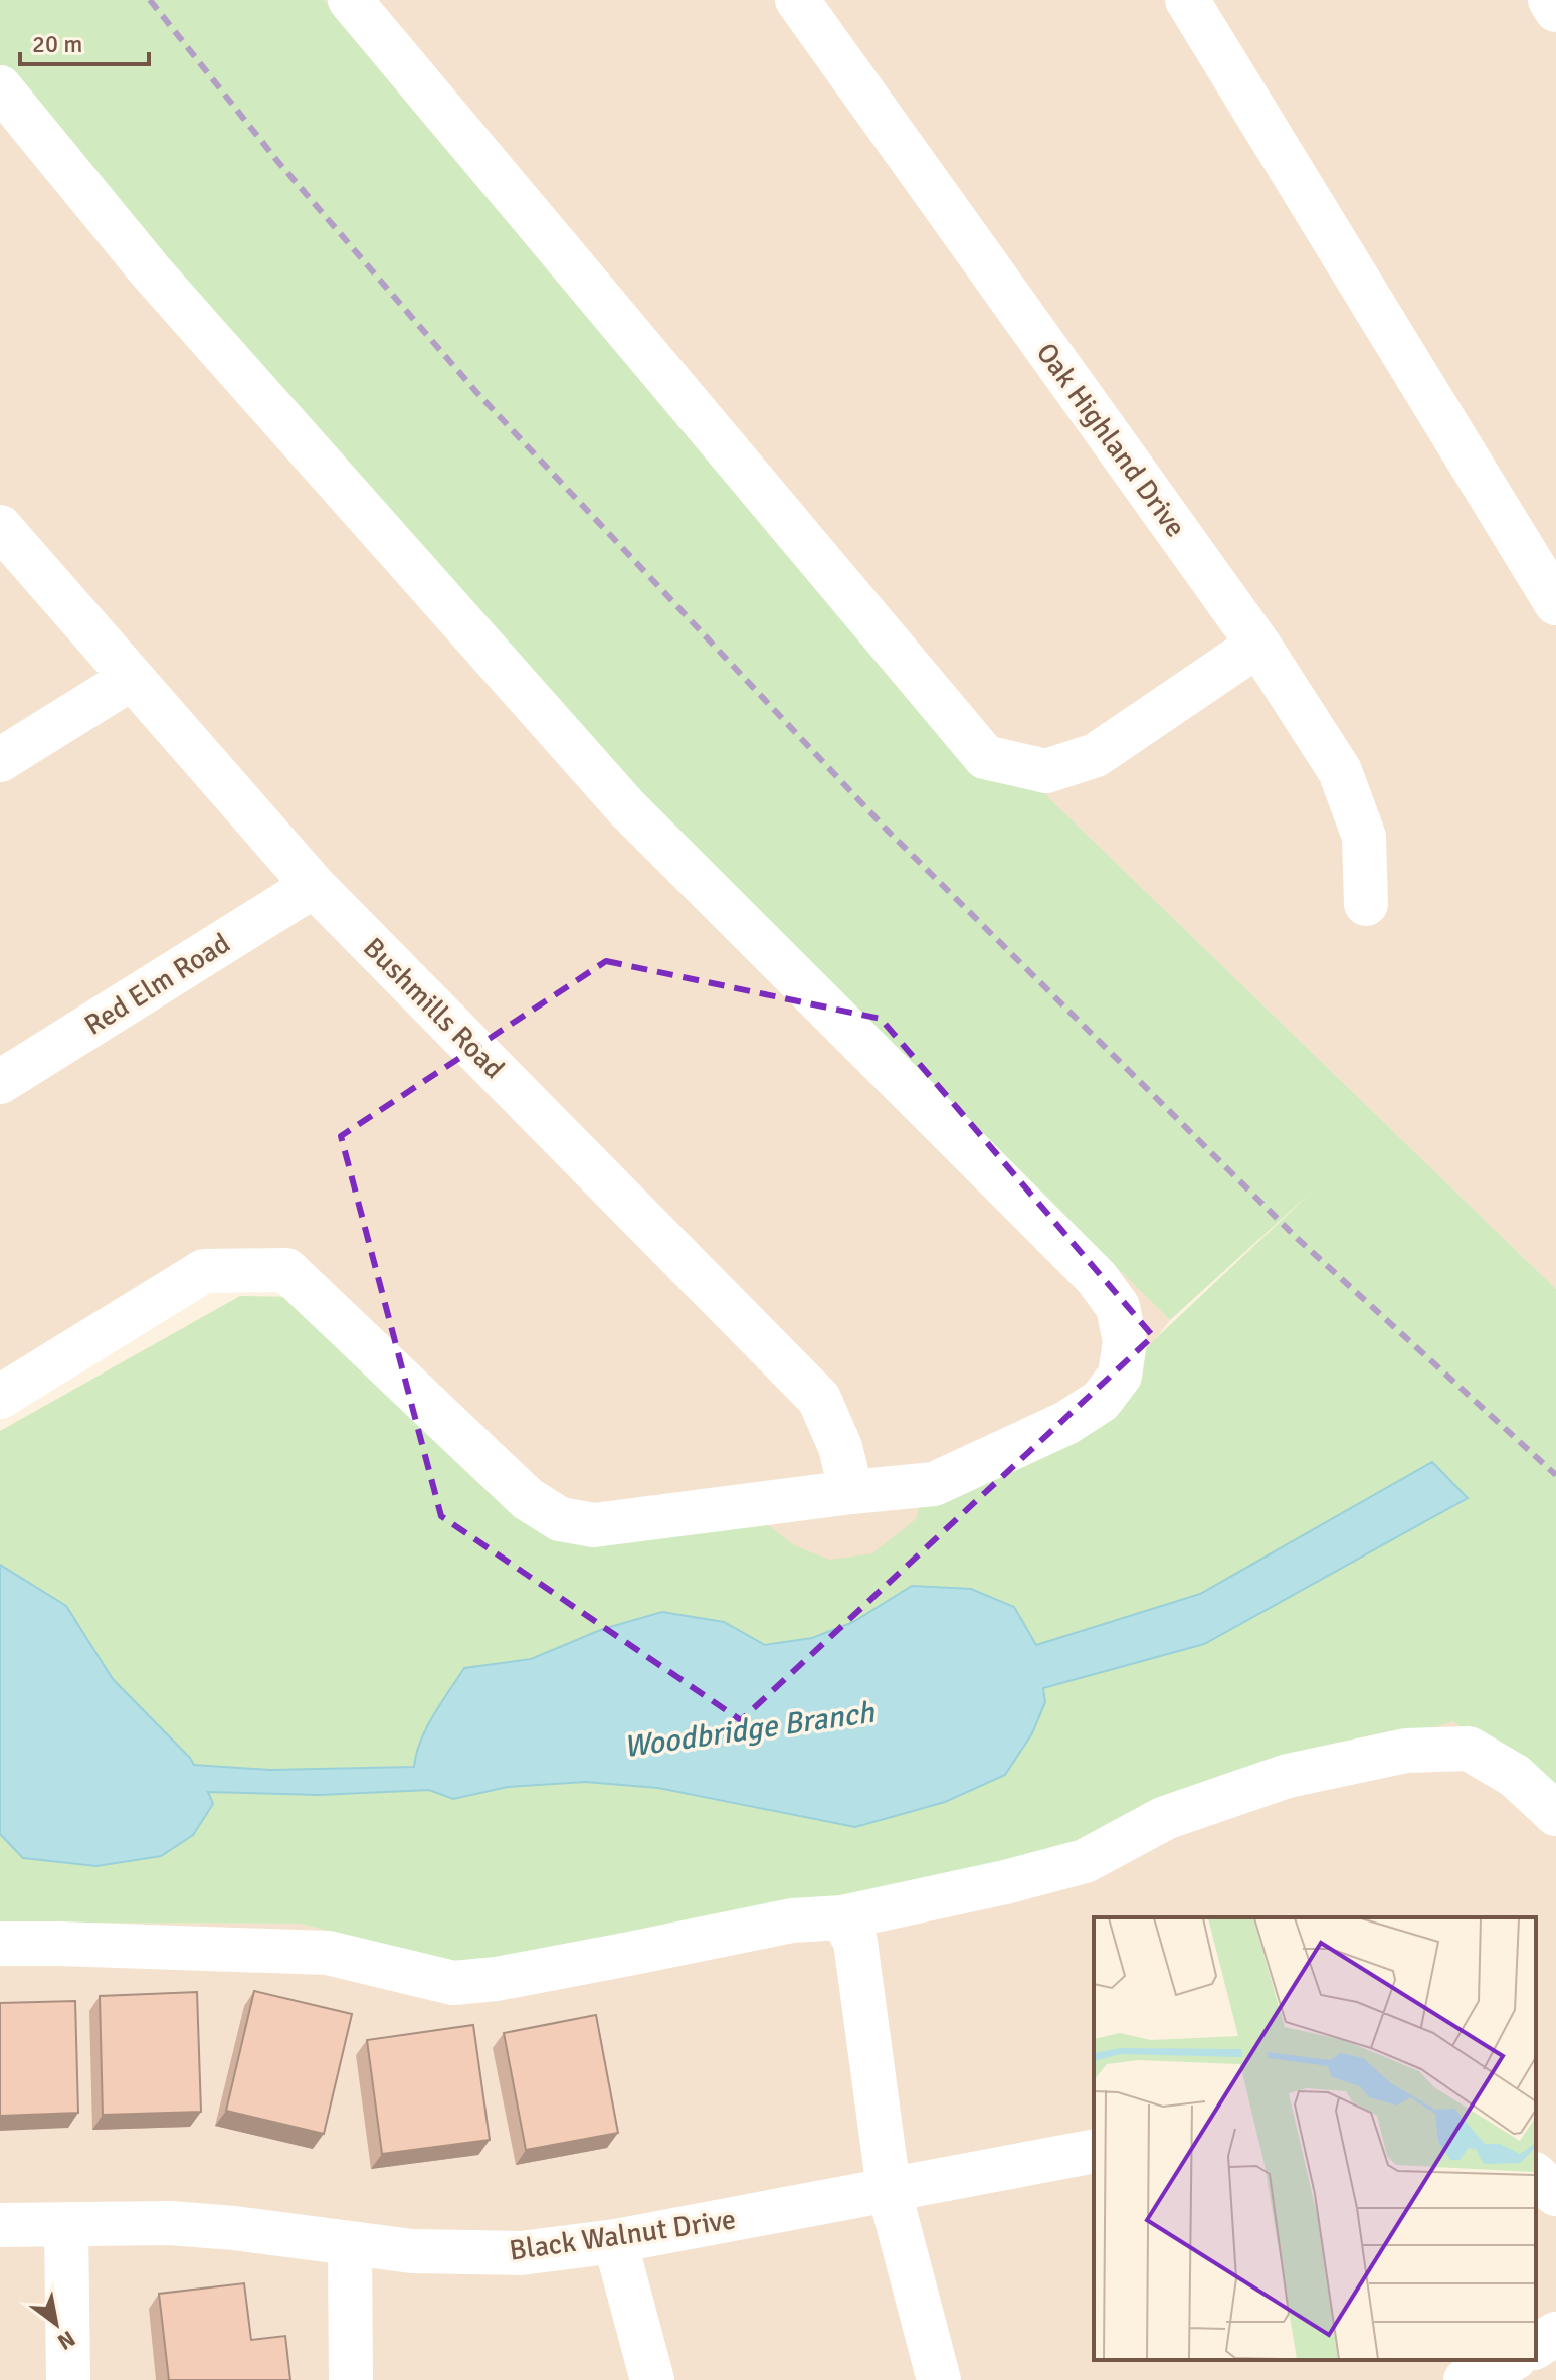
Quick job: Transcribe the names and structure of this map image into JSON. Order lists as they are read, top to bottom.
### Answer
{
  "streets": {
    "street": [
      "Oak Highland Drive",
      "Red Elm Road",
      "Bushmills Road",
      "Black Walnut Drive"
    ]
  },
  "crossings": [
    ["Red Elm Road", "Bushmills Road"]
  ],
  "water": ["Woodbridge Branch"],
  "scale_bar": "20 m",
  "north": "bottom right"
}
